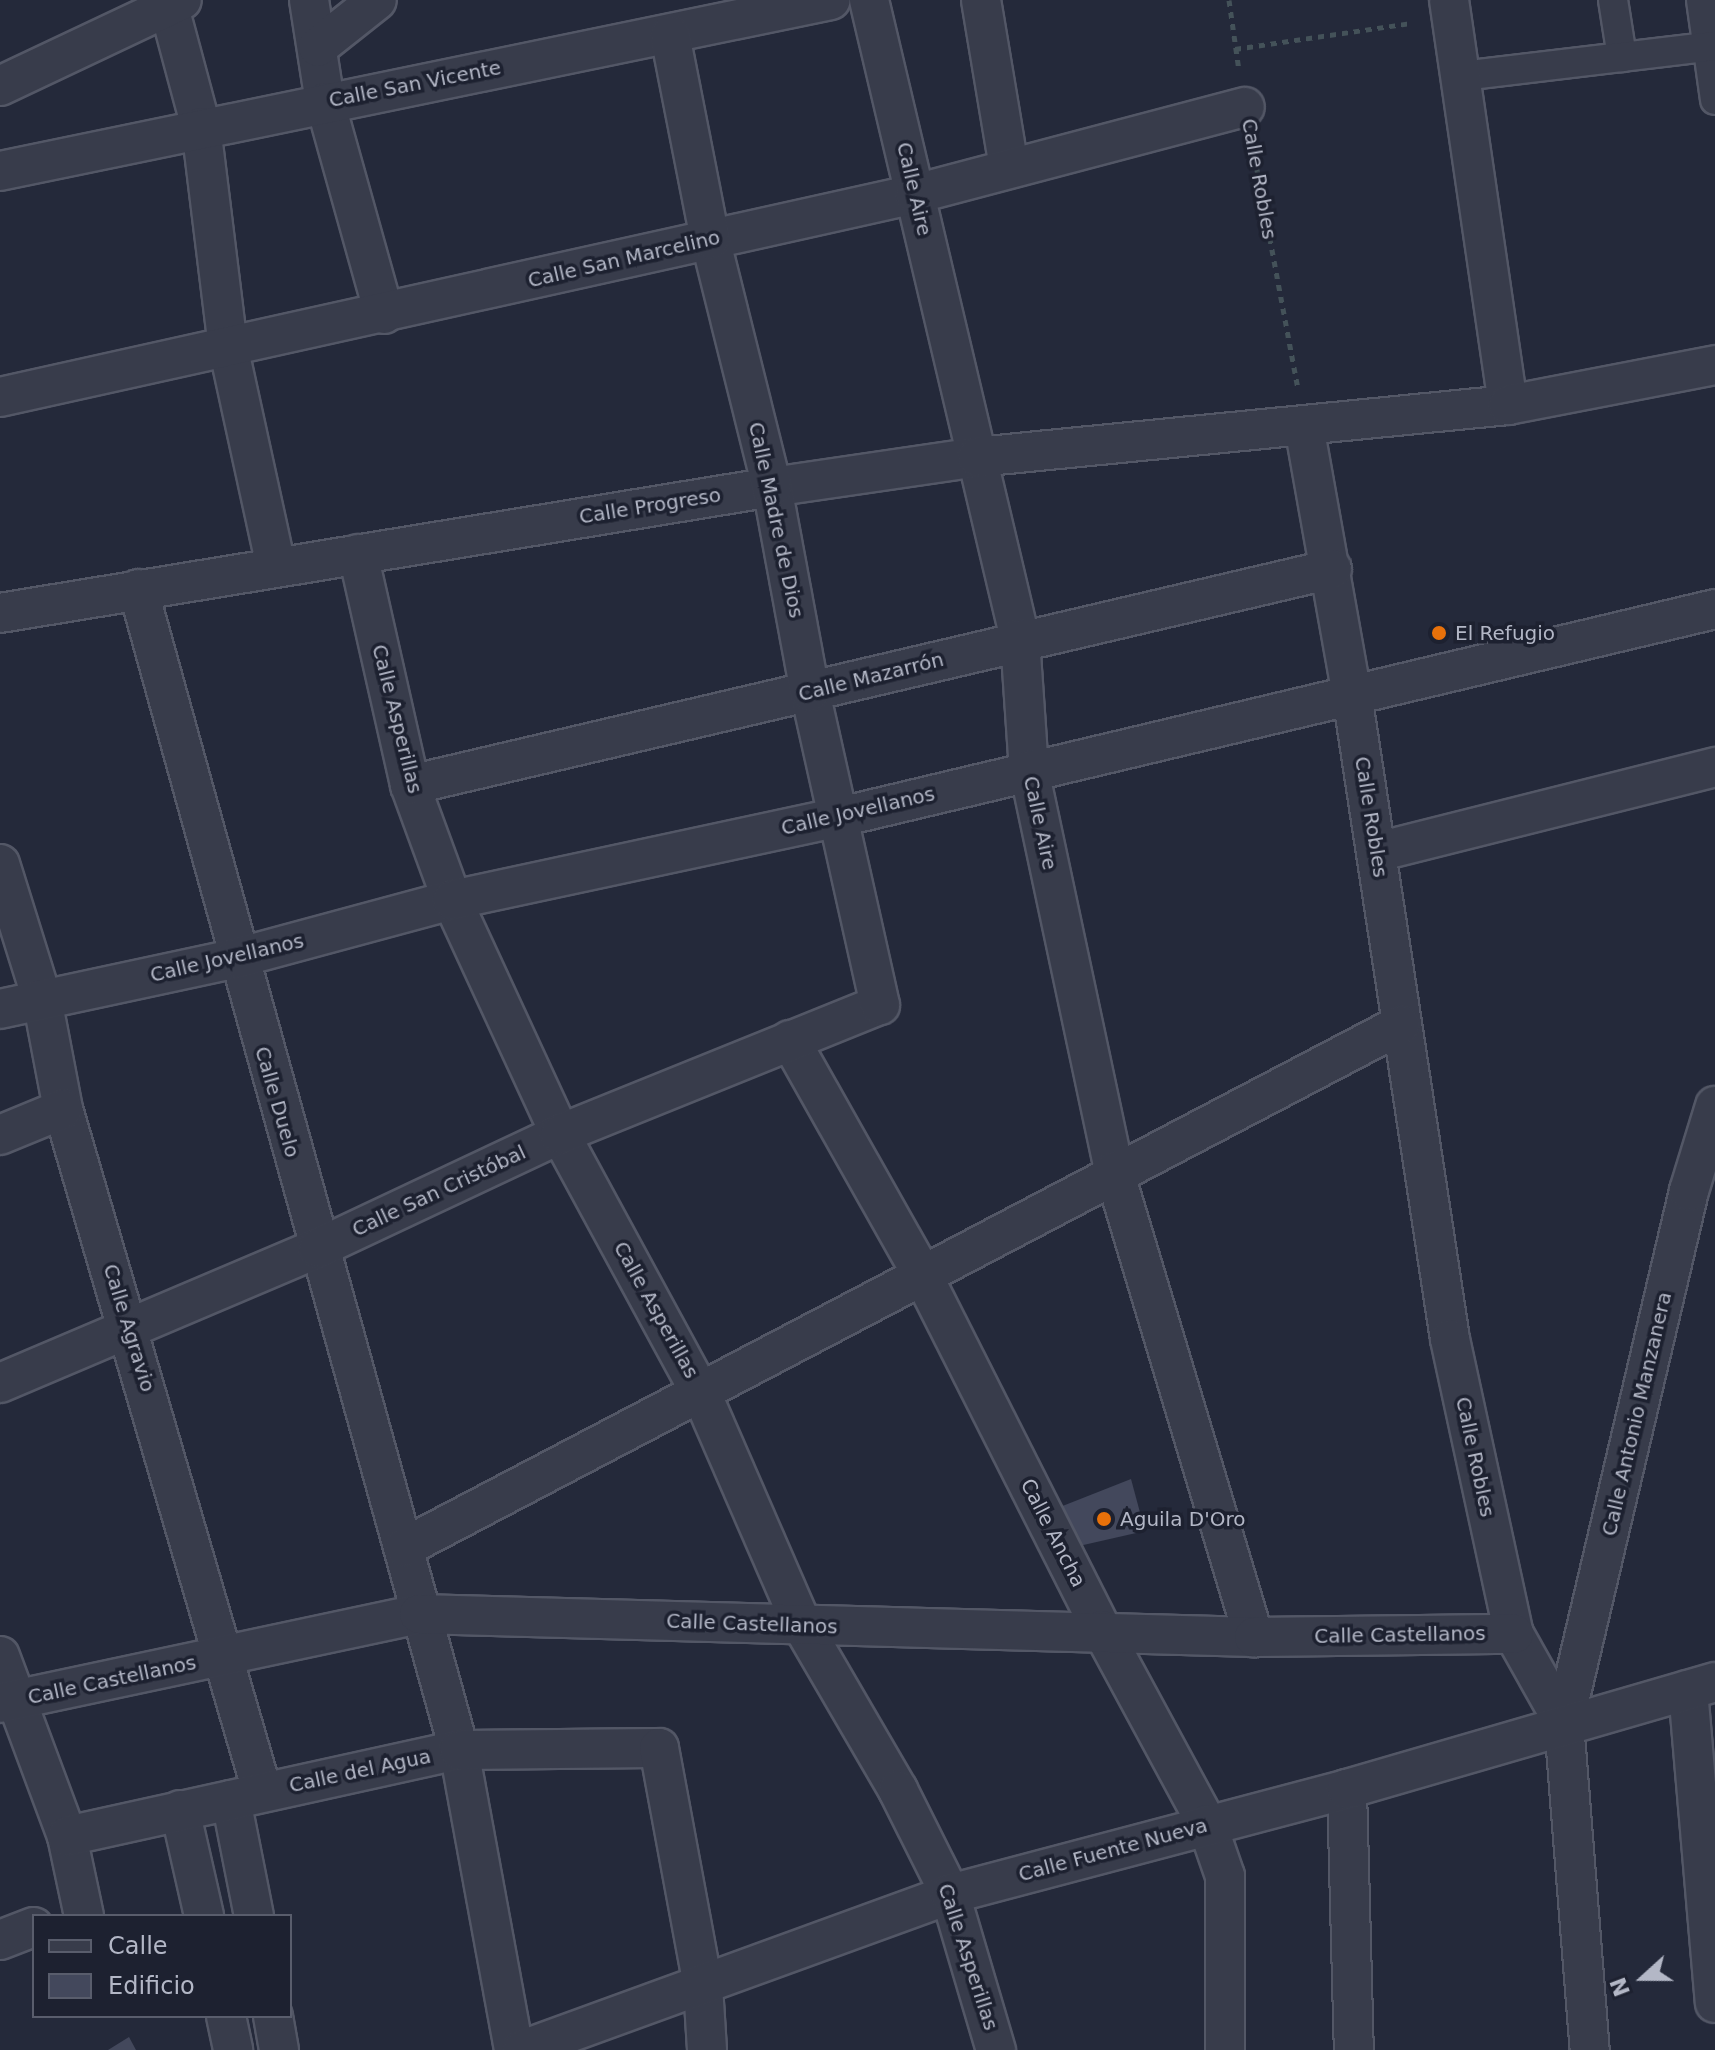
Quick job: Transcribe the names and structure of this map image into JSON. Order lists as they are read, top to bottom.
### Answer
{
  "streets": {
    "street": [
      "Calle San Vicente",
      "Calle Robles",
      "Calle Aire",
      "Calle San Marcelino",
      "Calle Progreso",
      "Calle Madre de Dios",
      "Calle Mazarrón",
      "Calle Asperillas",
      "Calle Jovellanos",
      "Calle Duelo",
      "Calle San Cristóbal",
      "Calle Agravio",
      "Calle Antonio Manzanera",
      "Calle Ancha",
      "Calle Castellanos",
      "Calle del Agua",
      "Calle Fuente Nueva"
    ]
  },
  "crossings": [
    ["Calle San Vicente", "Calle Madre de Dios"],
    ["Calle Robles", "Calle San Marcelino"],
    ["Calle Robles", "Calle Progreso"],
    ["Calle Robles", "Calle Mazarrón"],
    ["Calle Robles", "Calle Jovellanos"],
    ["Calle Robles", "Calle Antonio Manzanera"],
    ["Calle Robles", "Calle Castellanos"],
    ["Calle Robles", "Calle Fuente Nueva"],
    ["Calle Aire", "Calle San Marcelino"],
    ["Calle Aire", "Calle Progreso"],
    ["Calle Aire", "Calle Mazarrón"],
    ["Calle Aire", "Calle Jovellanos"],
    ["Calle Aire", "Calle Castellanos"],
    ["Calle San Marcelino", "Calle Madre de Dios"],
    ["Calle Progreso", "Calle Madre de Dios"],
    ["Calle Progreso", "Calle Asperillas"],
    ["Calle Progreso", "Calle Duelo"],
    ["Calle Madre de Dios", "Calle Mazarrón"],
    ["Calle Madre de Dios", "Calle Jovellanos"],
    ["Calle Madre de Dios", "Calle San Cristóbal"],
    ["Calle Mazarrón", "Calle Asperillas"],
    ["Calle Asperillas", "Calle Jovellanos"],
    ["Calle Asperillas", "Calle San Cristóbal"],
    ["Calle Asperillas", "Calle Castellanos"],
    ["Calle Asperillas", "Calle Fuente Nueva"],
    ["Calle Jovellanos", "Calle Duelo"],
    ["Calle Jovellanos", "Calle Agravio"],
    ["Calle Duelo", "Calle San Cristóbal"],
    ["Calle Duelo", "Calle Castellanos"],
    ["Calle Duelo", "Calle del Agua"],
    ["Calle San Cristóbal", "Calle Agravio"],
    ["Calle San Cristóbal", "Calle Ancha"],
    ["Calle Agravio", "Calle Castellanos"],
    ["Calle Agravio", "Calle del Agua"],
    ["Calle Antonio Manzanera", "Calle Fuente Nueva"],
    ["Calle Ancha", "Calle Castellanos"],
    ["Calle Ancha", "Calle Fuente Nueva"],
    ["Calle del Agua", "Calle Fuente Nueva"]
  ],
  "places": ["El Refugio", "Aguila D'Oro"],
  "legend": ["Calle", "Edificio"],
  "north": "left"
}
